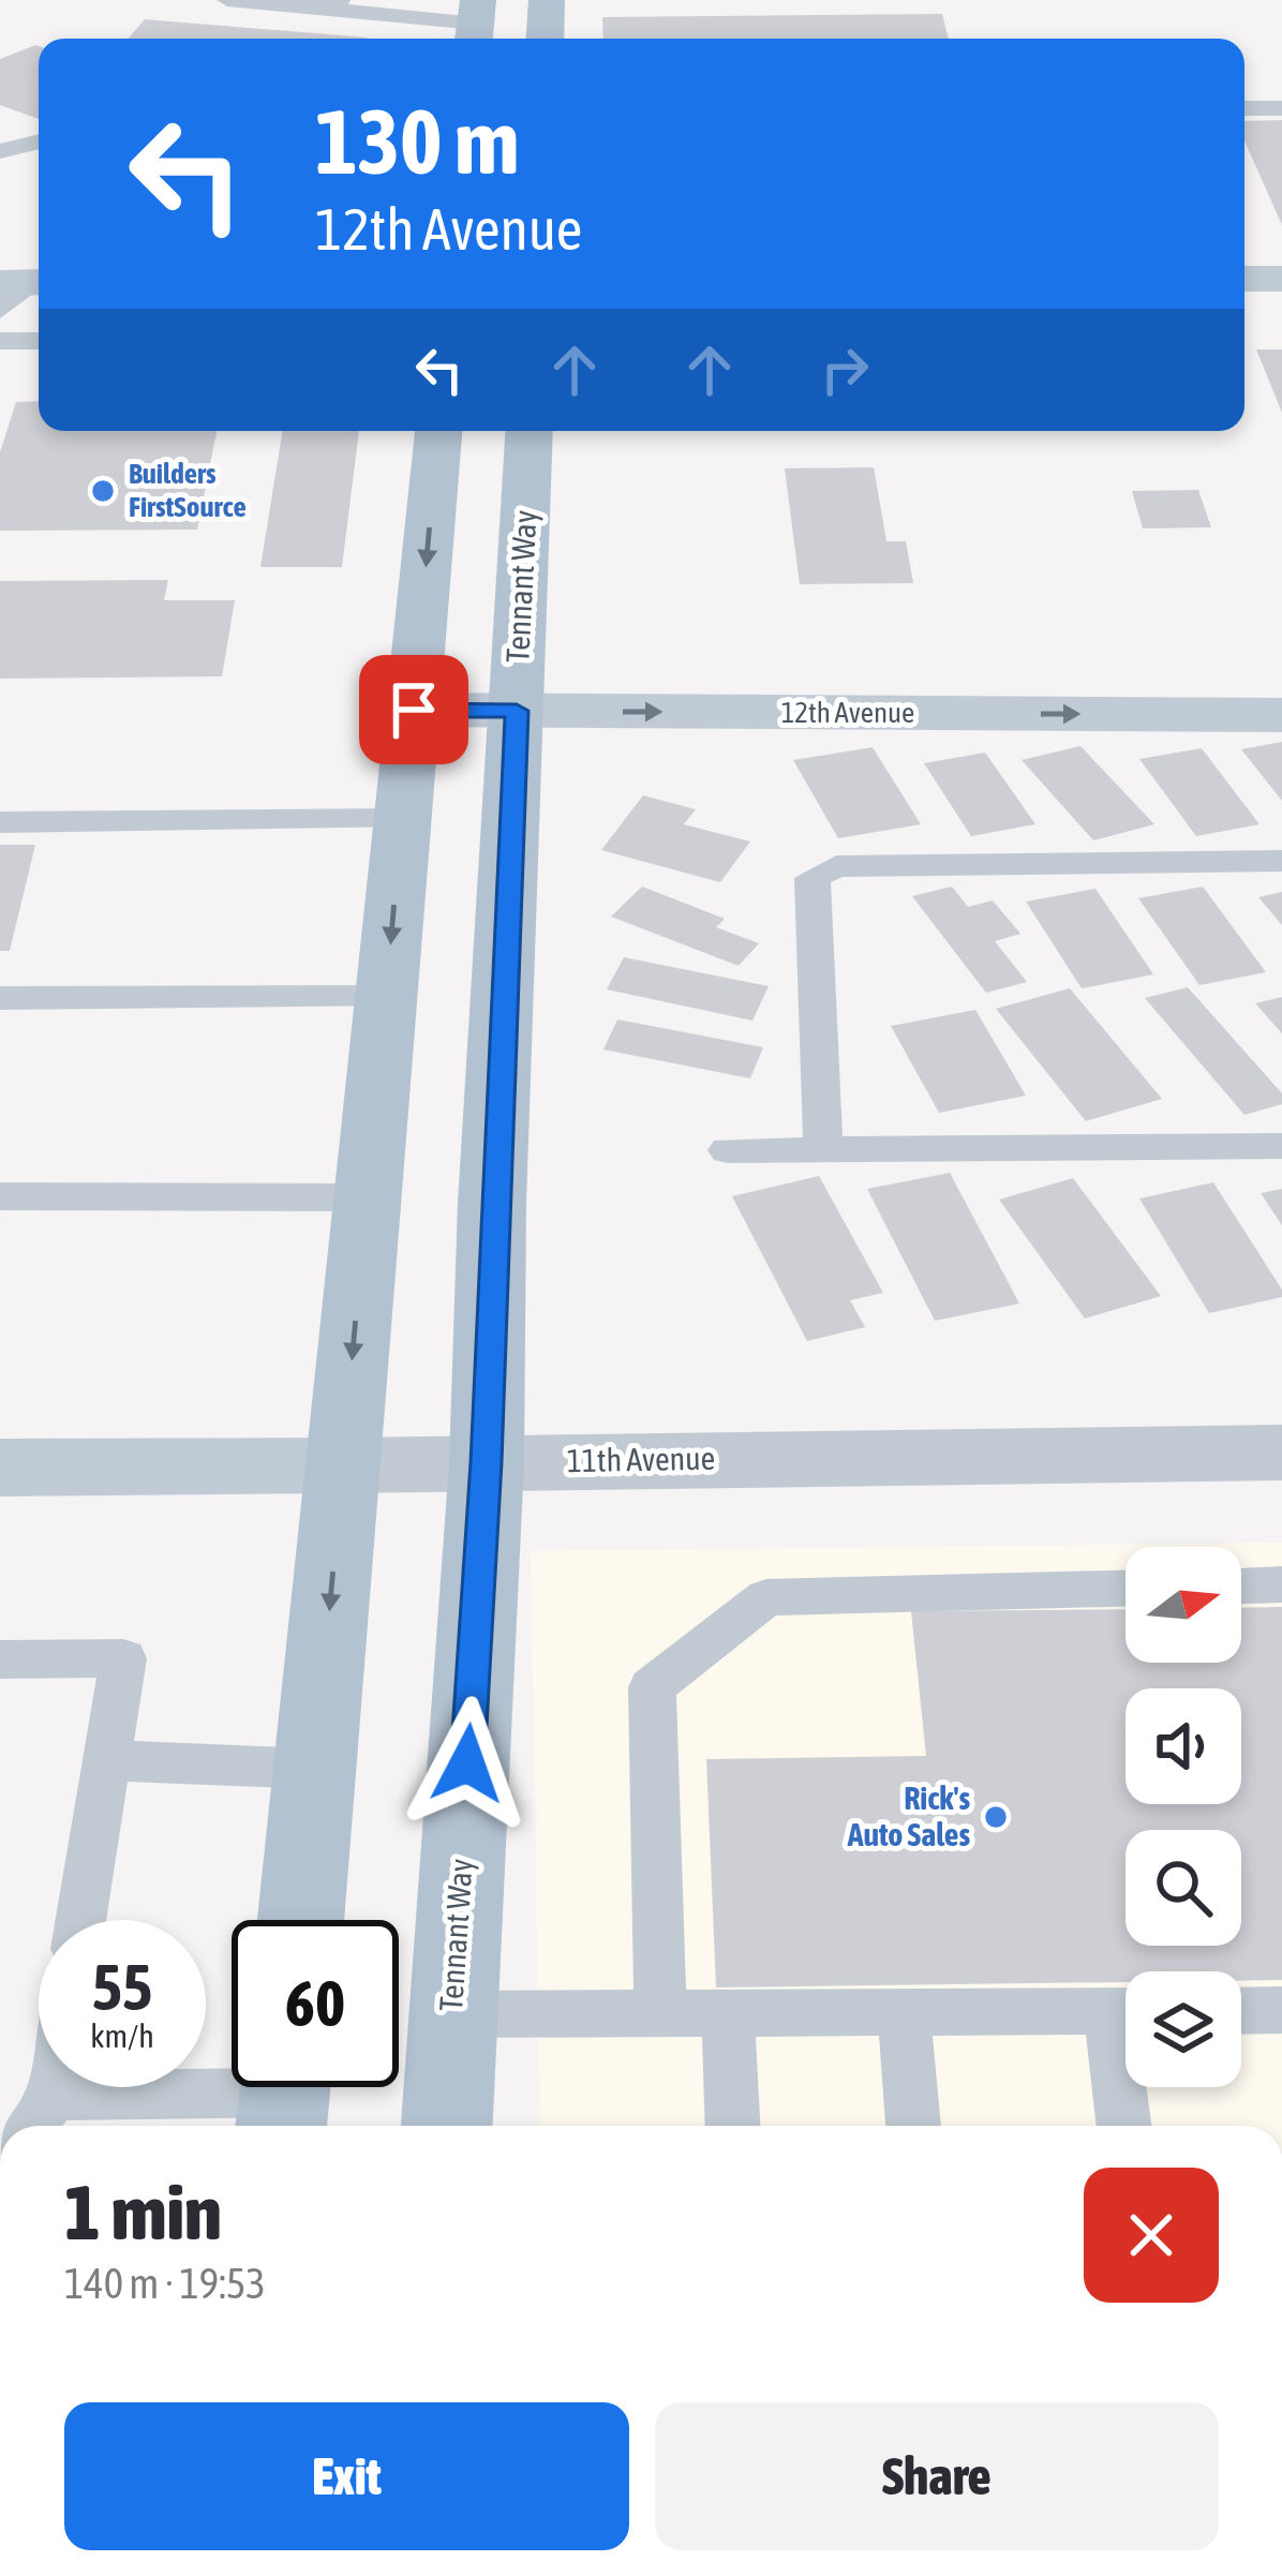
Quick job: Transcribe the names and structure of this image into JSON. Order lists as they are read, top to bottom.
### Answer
{
  "streets": {
    "main road": ["Tennant Way"],
    "street": ["12th Avenue", "11th Avenue"]
  },
  "crossings": [
    ["Tennant Way", "12th Avenue"],
    ["Tennant Way", "11th Avenue"]
  ],
  "one_way": ["12th Avenue"],
  "places": ["Builders FirstSource", "Rick's Auto Sales"],
  "north": "right",
  "page": {
    "turn": ["130 m", "12th Avenue"],
    "speed": "55 km/h",
    "limit": "60",
    "heading": ["1 min", "140 m · 19:53"],
    "buttons": ["Exit", "Share"]
  }
}
